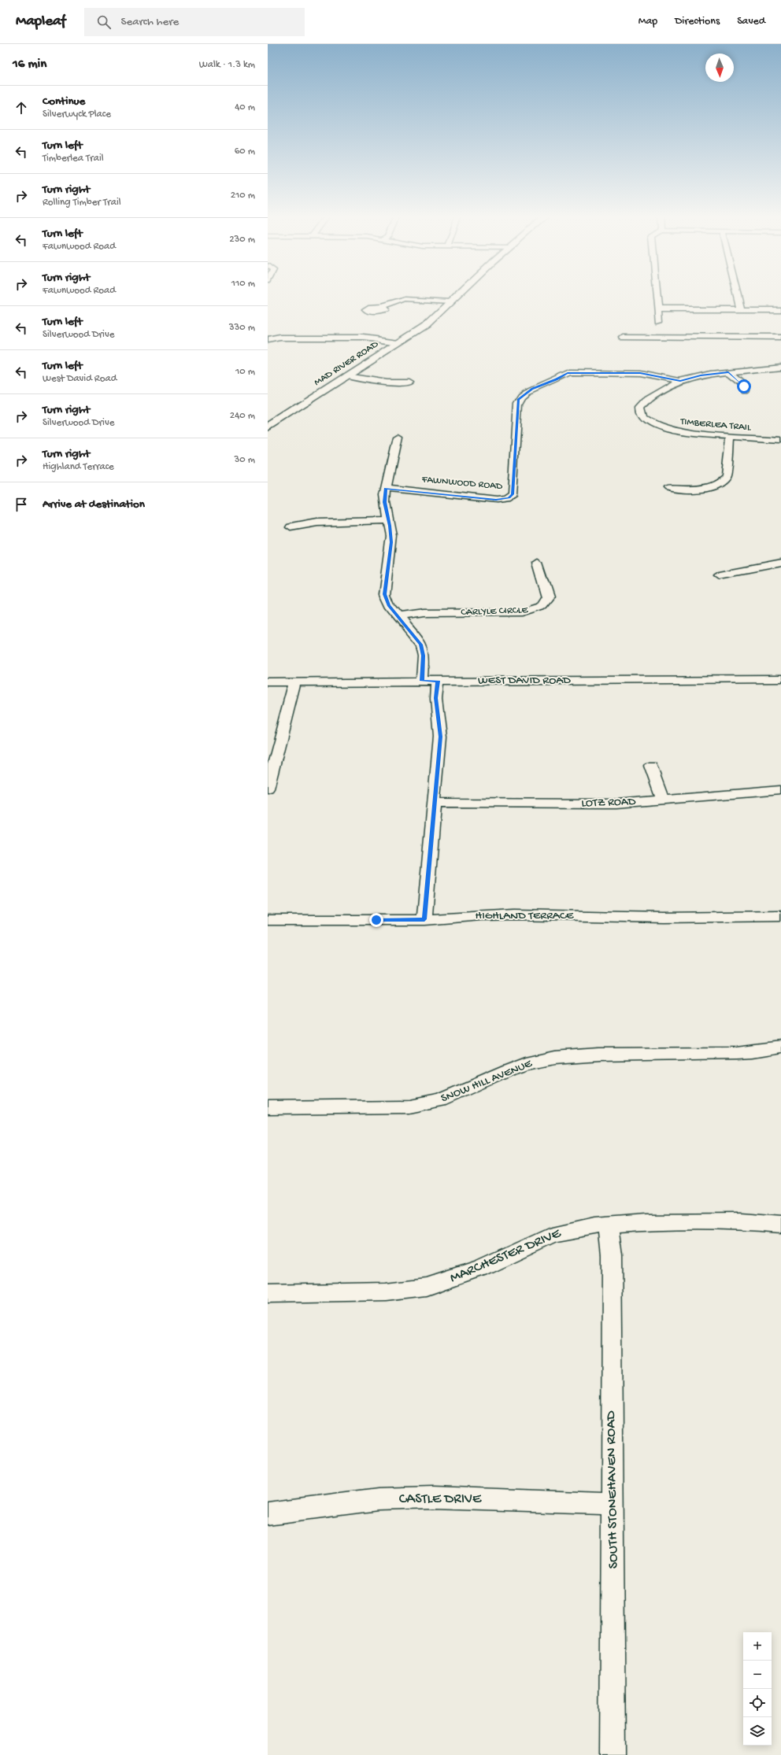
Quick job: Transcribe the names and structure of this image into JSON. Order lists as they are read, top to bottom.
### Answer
{
  "streets": {
    "street": [
      "MAD RIVER ROAD",
      "TIMBERLEA TRAIL",
      "FAWNWOOD ROAD",
      "CARLYLE CIRCLE",
      "WEST DAVID ROAD",
      "LOTZ ROAD",
      "HIGHLAND TERRACE",
      "SNOW HILL AVENUE",
      "MARCHESTER DRIVE",
      "SOUTH STONEHAVEN ROAD",
      "CASTLE DRIVE"
    ]
  },
  "crossings": [
    ["TIMBERLEA TRAIL", "FAWNWOOD ROAD"],
    ["MARCHESTER DRIVE", "SOUTH STONEHAVEN ROAD"],
    ["SOUTH STONEHAVEN ROAD", "CASTLE DRIVE"]
  ],
  "north": "bottom",
  "page": {
    "header": "Mapleaf",
    "search": "Search here",
    "nav": ["Map", "Directions", "Saved"],
    "heading": ["16 min", "Walk · 1.3 km"],
    "list": [
      ["Continue", "Silverwyck Place", "40 m"],
      ["Turn left", "Timberlea Trail", "60 m"],
      ["Turn right", "Rolling Timber Trail", "210 m"],
      ["Turn left", "Fawnwood Road", "230 m"],
      ["Turn right", "Fawnwood Road", "110 m"],
      ["Turn left", "Silverwood Drive", "330 m"],
      ["Turn left", "West David Road", "10 m"],
      ["Turn right", "Silverwood Drive", "240 m"],
      ["Turn right", "Highland Terrace", "30 m"],
      "Arrive at destination"
    ],
    "map_buttons": ["+", "−"]
  }
}
